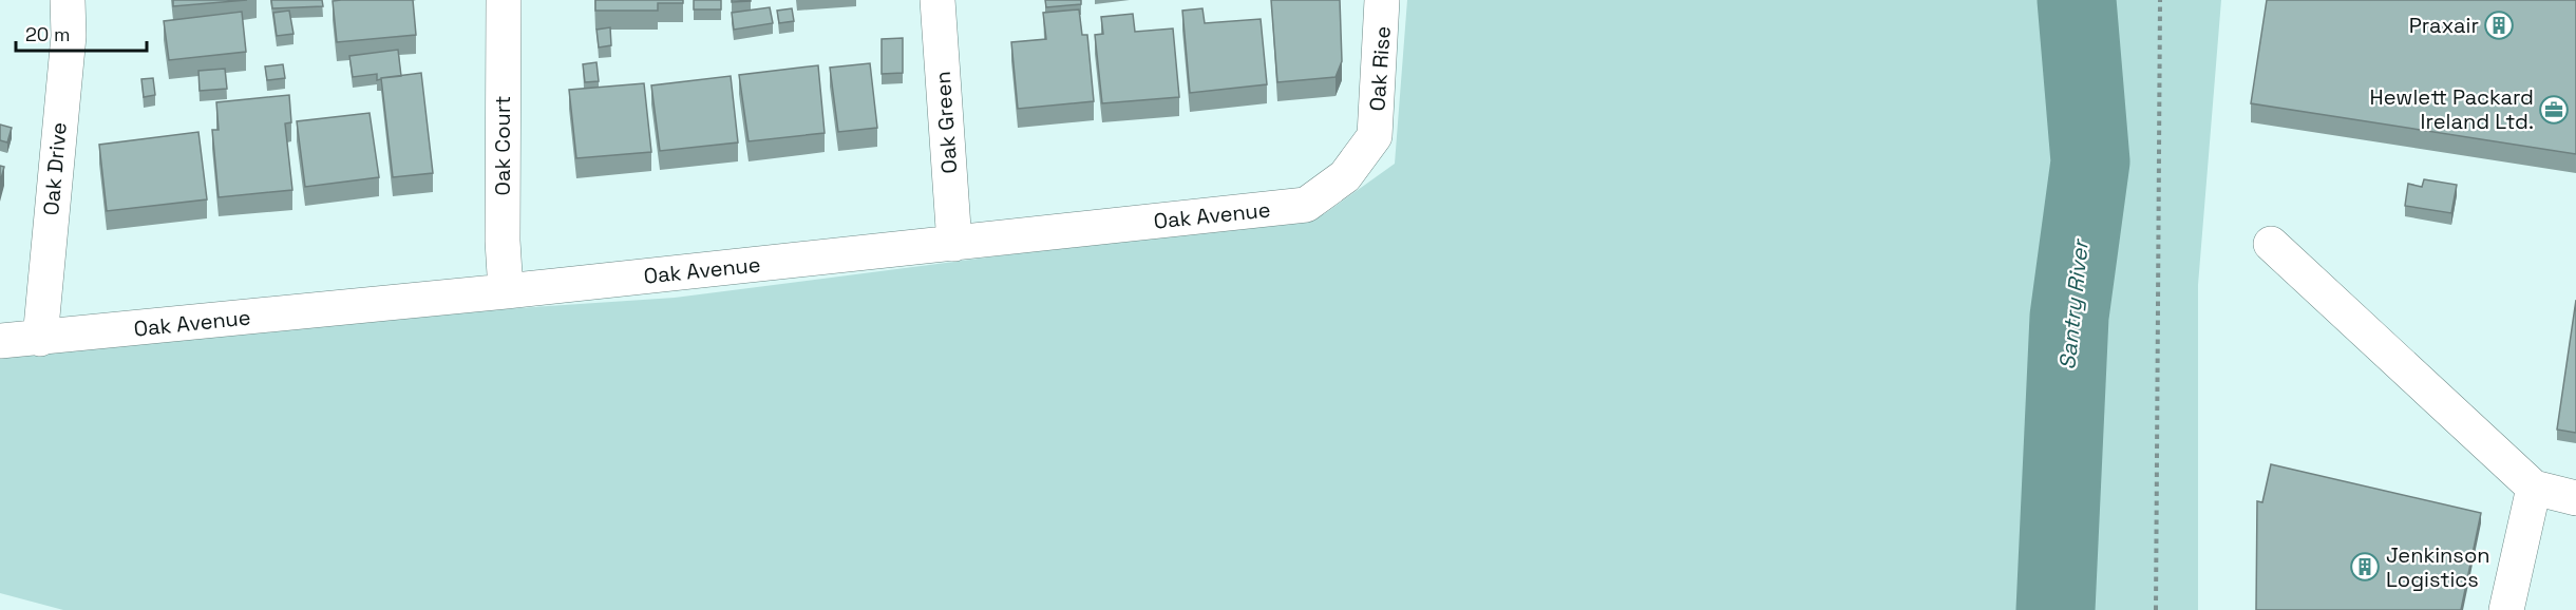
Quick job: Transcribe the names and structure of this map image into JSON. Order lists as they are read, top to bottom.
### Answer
{
  "streets": {
    "street": [
      "Oak Rise",
      "Oak Green",
      "Oak Court",
      "Oak Drive",
      "Oak Avenue"
    ]
  },
  "crossings": [
    ["Oak Rise", "Oak Avenue"],
    ["Oak Green", "Oak Avenue"],
    ["Oak Court", "Oak Avenue"],
    ["Oak Drive", "Oak Avenue"]
  ],
  "water": ["Santry River"],
  "places": {
    "building": ["Praxair", "Jenkinson Logistics"],
    "office": ["Hewlett Packard Ireland Ltd."]
  },
  "scale_bar": "20 m"
}
